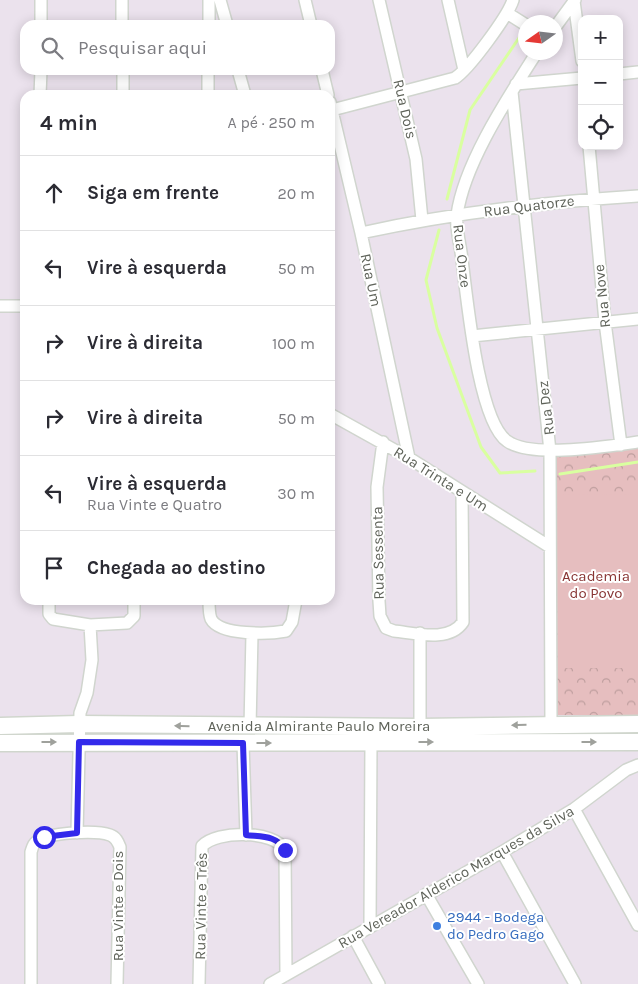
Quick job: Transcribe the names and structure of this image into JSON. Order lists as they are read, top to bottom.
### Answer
{
  "streets": {
    "main road": ["Avenida Almirante Paulo Moreira"],
    "street": [
      "Rua Dois",
      "Rua Quatorze",
      "Rua Onze",
      "Rua Um",
      "Rua Nove",
      "Rua Dez",
      "Rua Trinta e Um",
      "Rua Sessenta",
      "Rua Vereador Alderico Marques da Silva",
      "Rua Vinte e Dois",
      "Rua Vinte e Três"
    ]
  },
  "crossings": [
    ["Rua Dois", "Rua Quatorze"],
    ["Rua Quatorze", "Rua Onze"],
    ["Rua Quatorze", "Rua Um"],
    ["Rua Quatorze", "Rua Nove"],
    ["Rua Quatorze", "Rua Dez"],
    ["Rua Onze", "Rua Dez"],
    ["Rua Um", "Rua Trinta e Um"],
    ["Rua Dez", "Rua Trinta e Um"],
    ["Rua Dez", "Avenida Almirante Paulo Moreira"],
    ["Rua Trinta e Um", "Rua Sessenta"],
    ["Rua Vereador Alderico Marques da Silva", "Rua Vinte e Três"]
  ],
  "parks": ["Academia do Povo"],
  "places": ["2944 - Bodega do Pedro Gago"],
  "north": "left",
  "page": {
    "map_buttons": ["+", "−"],
    "search": "Pesquisar aqui",
    "heading": ["4 min", "A pé · 250 m"],
    "list": [
      ["Siga em frente", "20 m"],
      ["Vire à esquerda", "50 m"],
      ["Vire à direita", "100 m"],
      ["Vire à direita", "50 m"],
      ["Vire à esquerda", "Rua Vinte e Quatro", "30 m"],
      "Chegada ao destino"
    ]
  }
}
